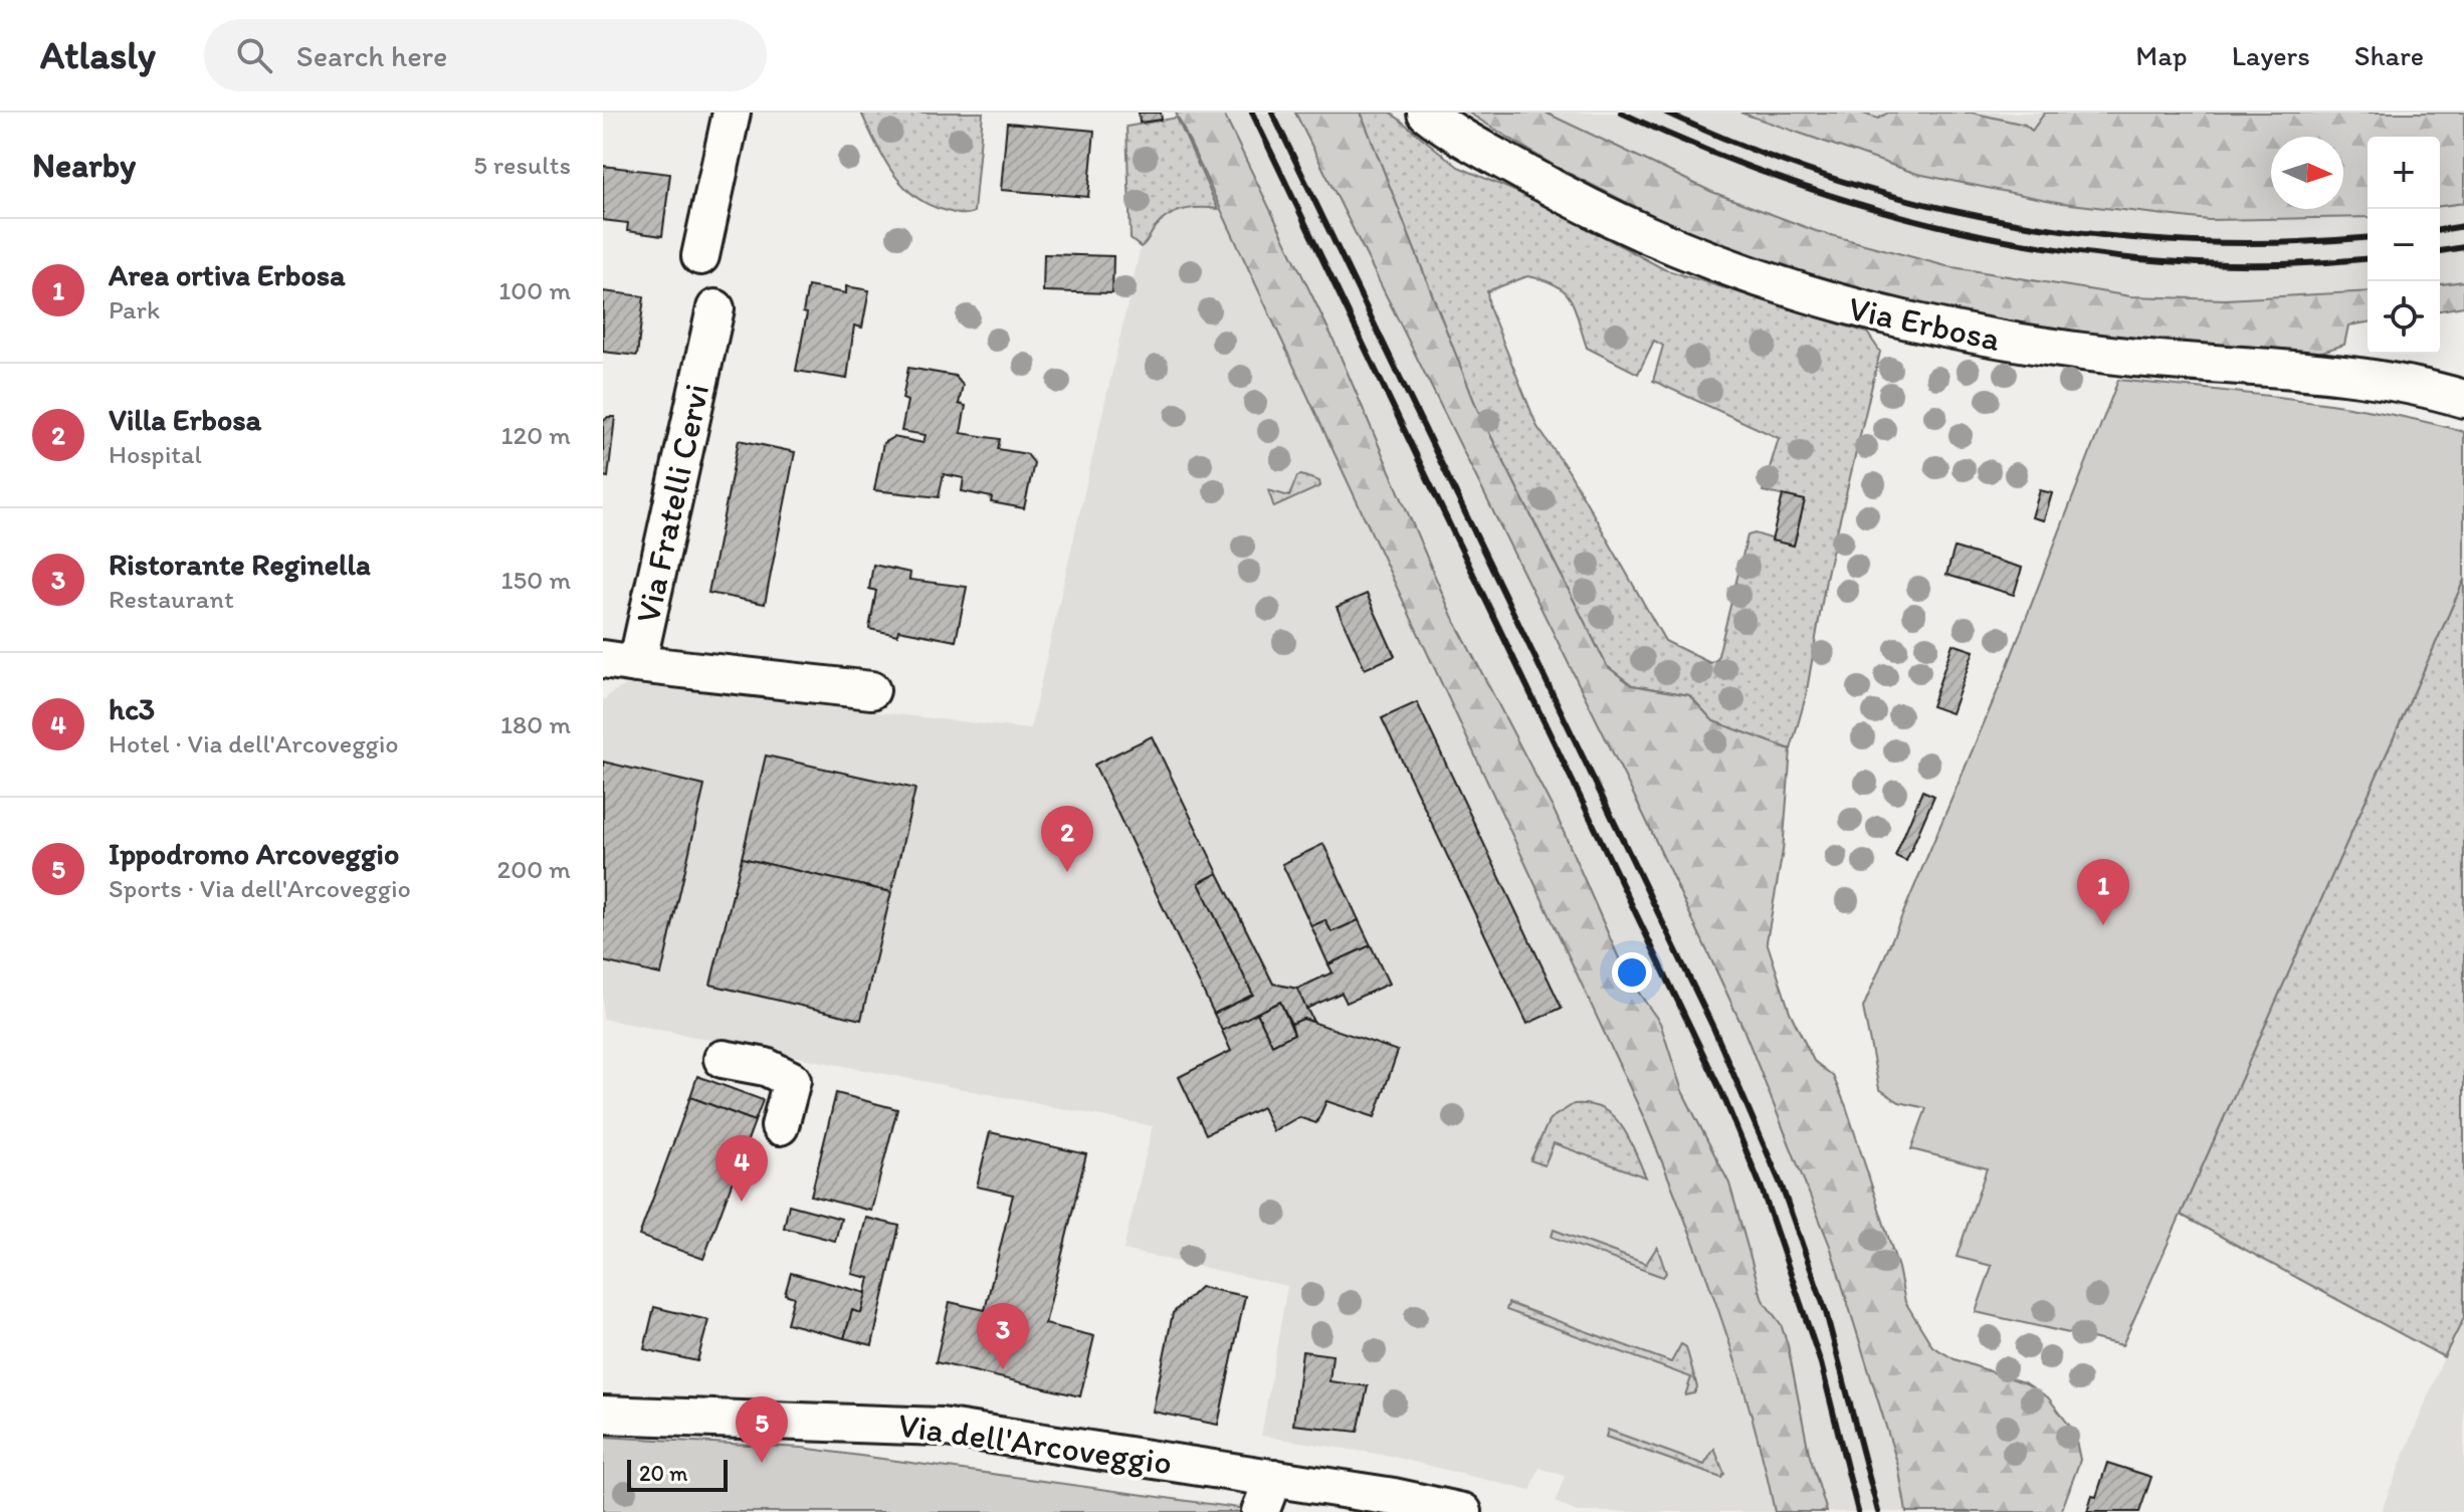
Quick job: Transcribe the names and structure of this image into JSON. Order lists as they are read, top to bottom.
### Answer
{
  "streets": {
    "street": ["Via Erbosa", "Via Fratelli Cervi", "Via dell'Arcoveggio"]
  },
  "scale_bar": "20 m",
  "north": "right",
  "page": {
    "header": "Atlasly",
    "search": "Search here",
    "nav": ["Map", "Layers", "Share"],
    "heading": ["Nearby", "5 results"],
    "map_buttons": ["+", "−"],
    "list": [
      {
        "mark": "1",
        "name": "Area ortiva Erbosa",
        "note": "Park",
        "value": "100 m"
      },
      {
        "mark": "2",
        "name": "Villa Erbosa",
        "note": "Hospital",
        "value": "120 m"
      },
      {
        "mark": "3",
        "name": "Ristorante Reginella",
        "note": "Restaurant",
        "value": "150 m"
      },
      {
        "mark": "4",
        "name": "hc3",
        "note": "Hotel · Via dell'Arcoveggio",
        "value": "180 m"
      },
      {
        "mark": "5",
        "name": "Ippodromo Arcoveggio",
        "note": "Sports · Via dell'Arcoveggio",
        "value": "200 m"
      }
    ],
    "pins": [
      "2",
      "1",
      "4",
      "3",
      "5"
    ],
    "scale": "20 m"
  }
}
